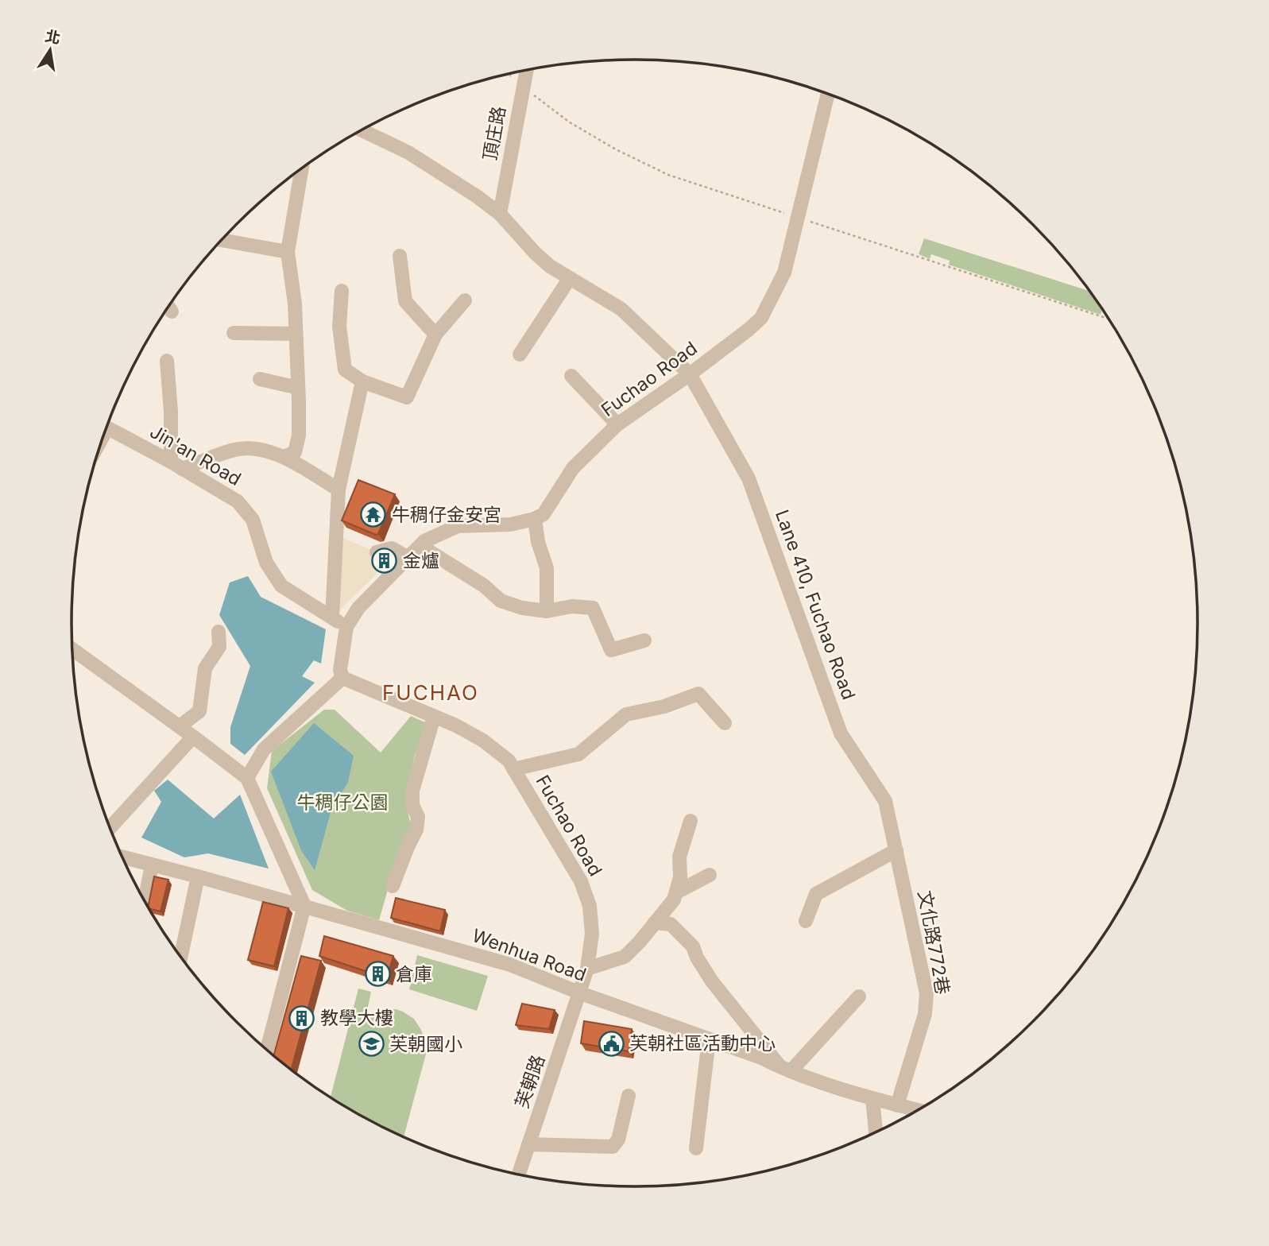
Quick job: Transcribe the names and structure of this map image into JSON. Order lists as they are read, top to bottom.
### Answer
{
  "streets": {
    "street": [
      "頂庄路",
      "Fuchao Road",
      "Jin'an Road",
      "Lane 410, Fuchao Road",
      "文化路772巷",
      "Wenhua Road",
      "芙朝路"
    ]
  },
  "crossings": [
    ["頂庄路", "Lane 410, Fuchao Road"],
    ["Fuchao Road", "Lane 410, Fuchao Road"],
    ["Fuchao Road", "Wenhua Road"],
    ["Fuchao Road", "芙朝路"],
    ["Lane 410, Fuchao Road", "文化路772巷"],
    ["文化路772巷", "Wenhua Road"],
    ["Wenhua Road", "芙朝路"]
  ],
  "districts": ["FUCHAO"],
  "parks": ["牛稠仔公園"],
  "places": {
    "temple": ["牛稠仔金安宮"],
    "building": ["金爐", "倉庫", "教學大樓"],
    "public building": ["芙朝社區活動中心"],
    "school or university": ["芙朝國小"]
  },
  "north": "top"
}
